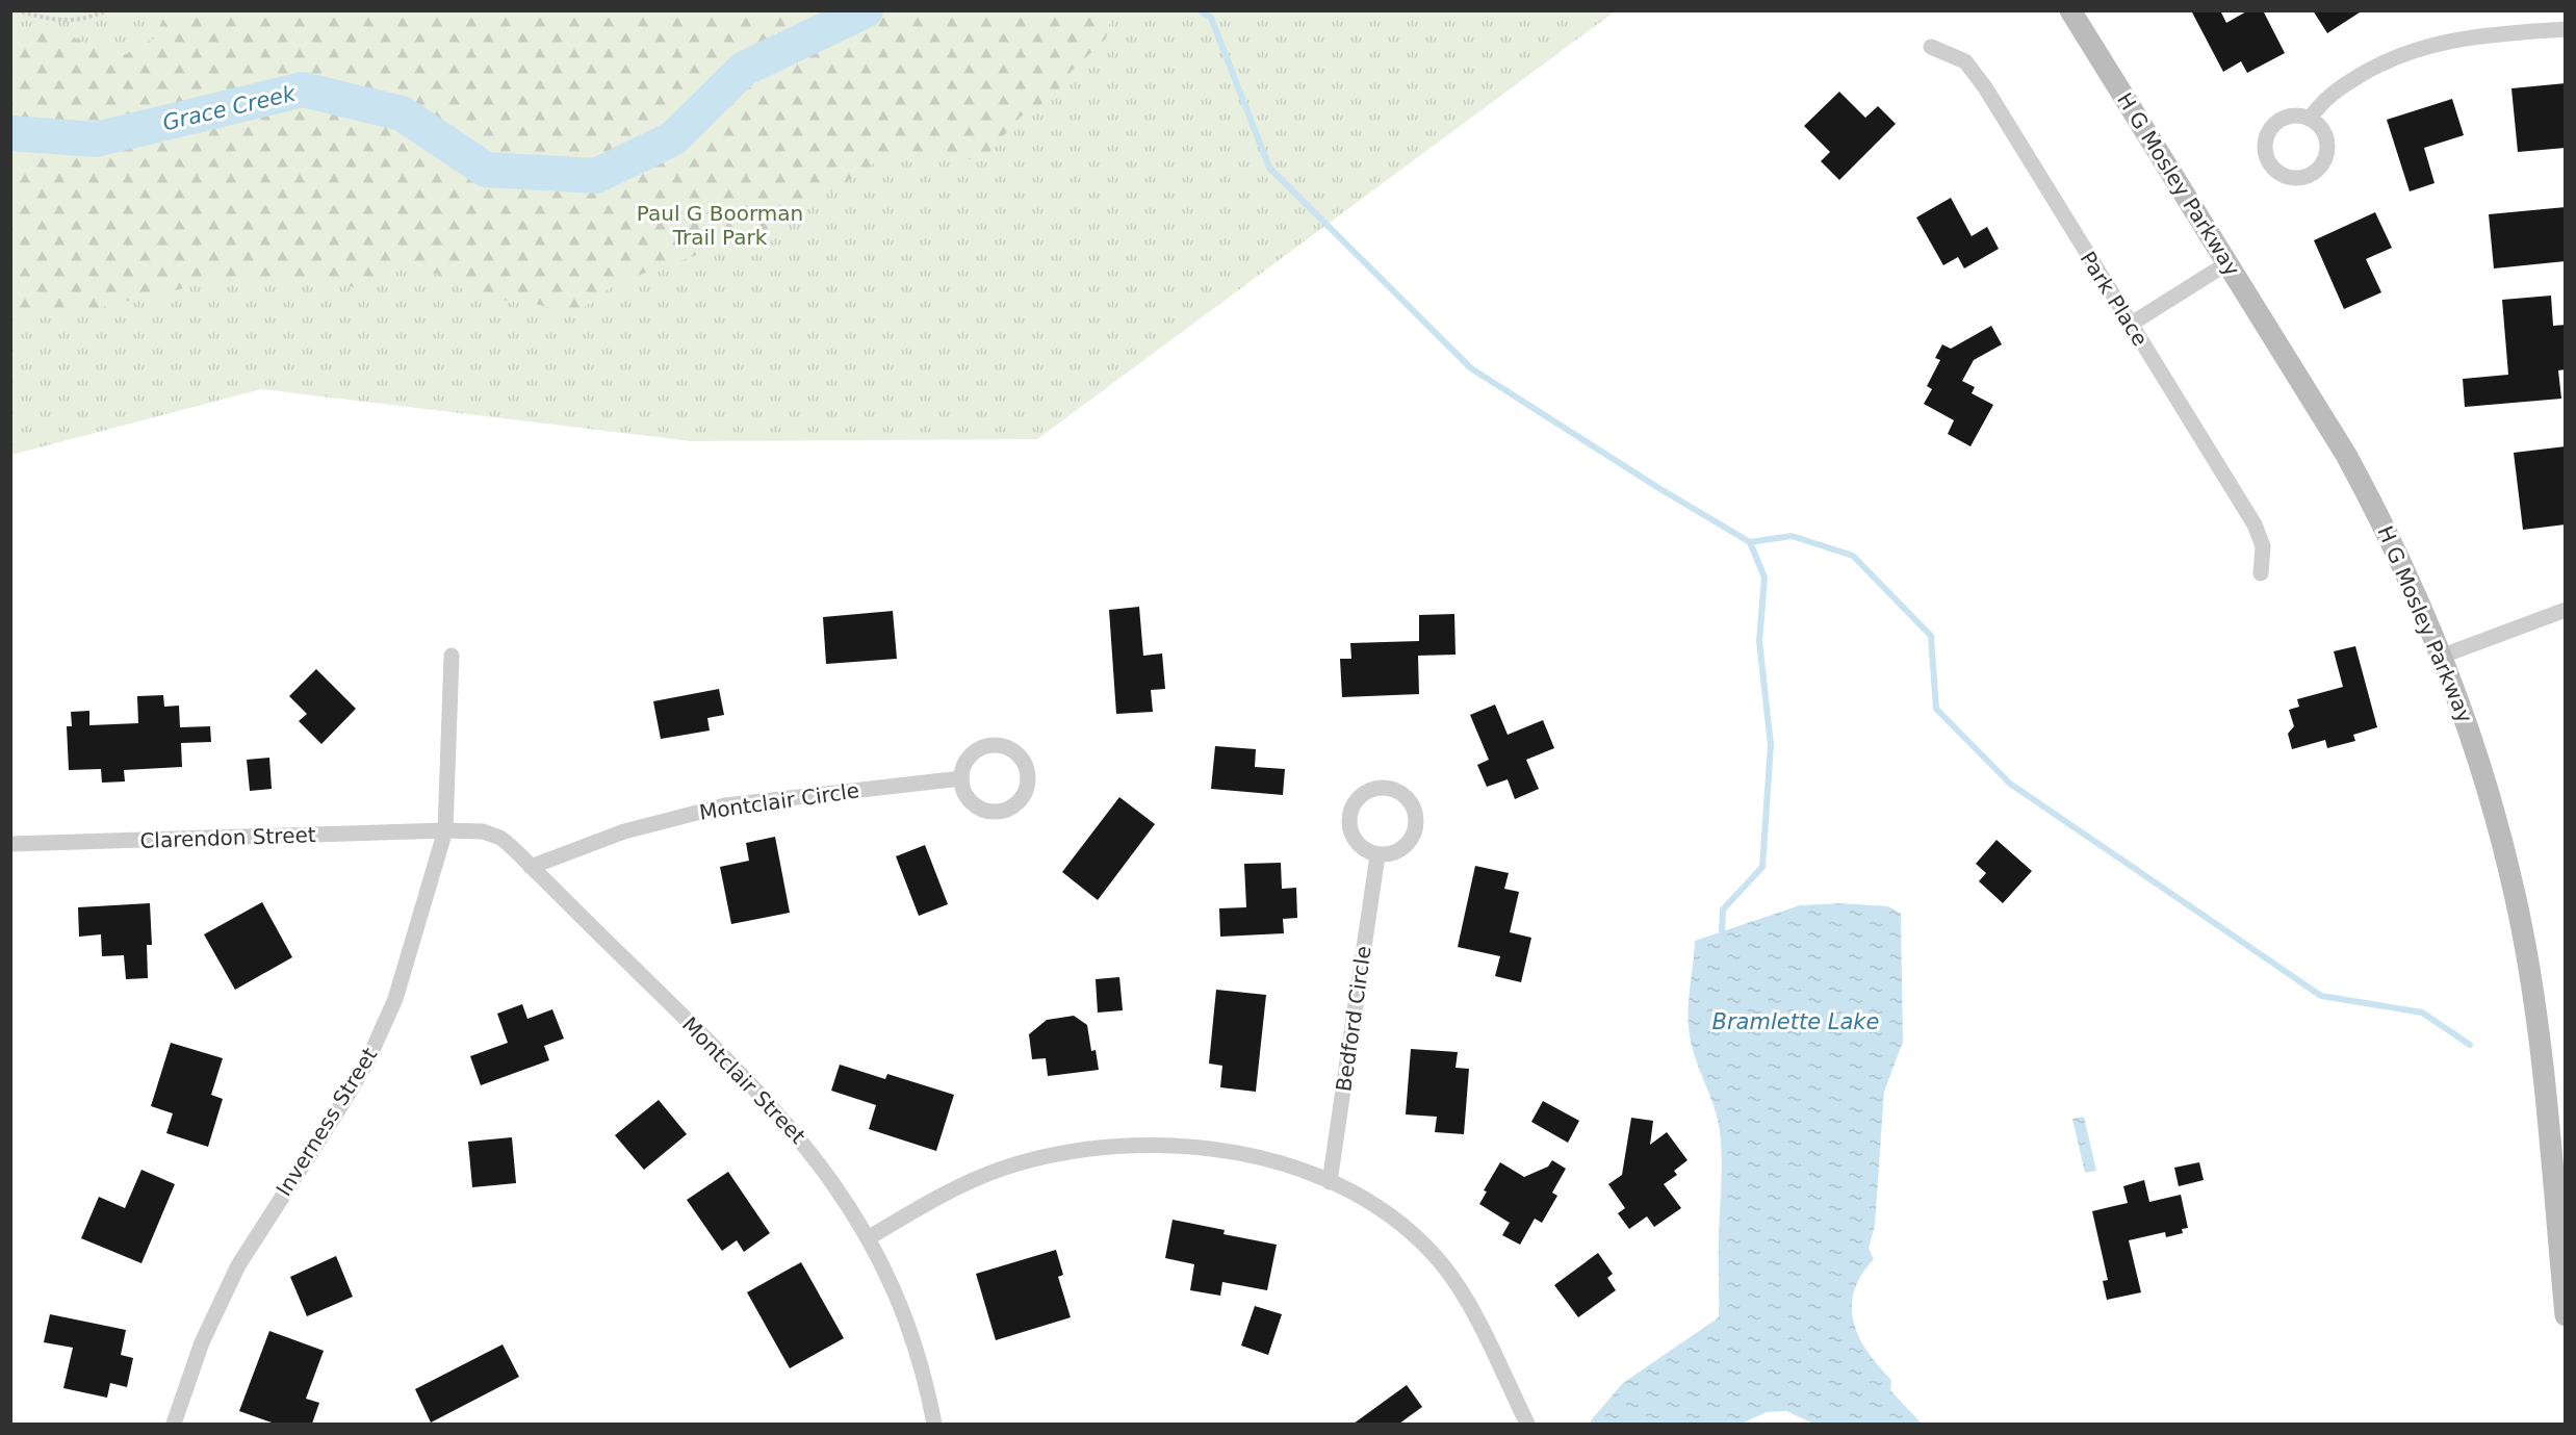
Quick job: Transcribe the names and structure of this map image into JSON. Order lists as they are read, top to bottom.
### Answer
{
  "streets": {
    "main road": ["H G Mosley Parkway"],
    "street": [
      "Park Place",
      "Montclair Circle",
      "Clarendon Street",
      "Bedford Circle",
      "Montclair Street",
      "Inverness Street"
    ]
  },
  "crossings": [
    ["Montclair Circle", "Montclair Street"],
    ["Clarendon Street", "Montclair Street"],
    ["Clarendon Street", "Inverness Street"],
    ["Montclair Street", "Inverness Street"]
  ],
  "water": ["Grace Creek", "Bramlette Lake"],
  "parks": ["Paul G Boorman Trail Park"]
}
